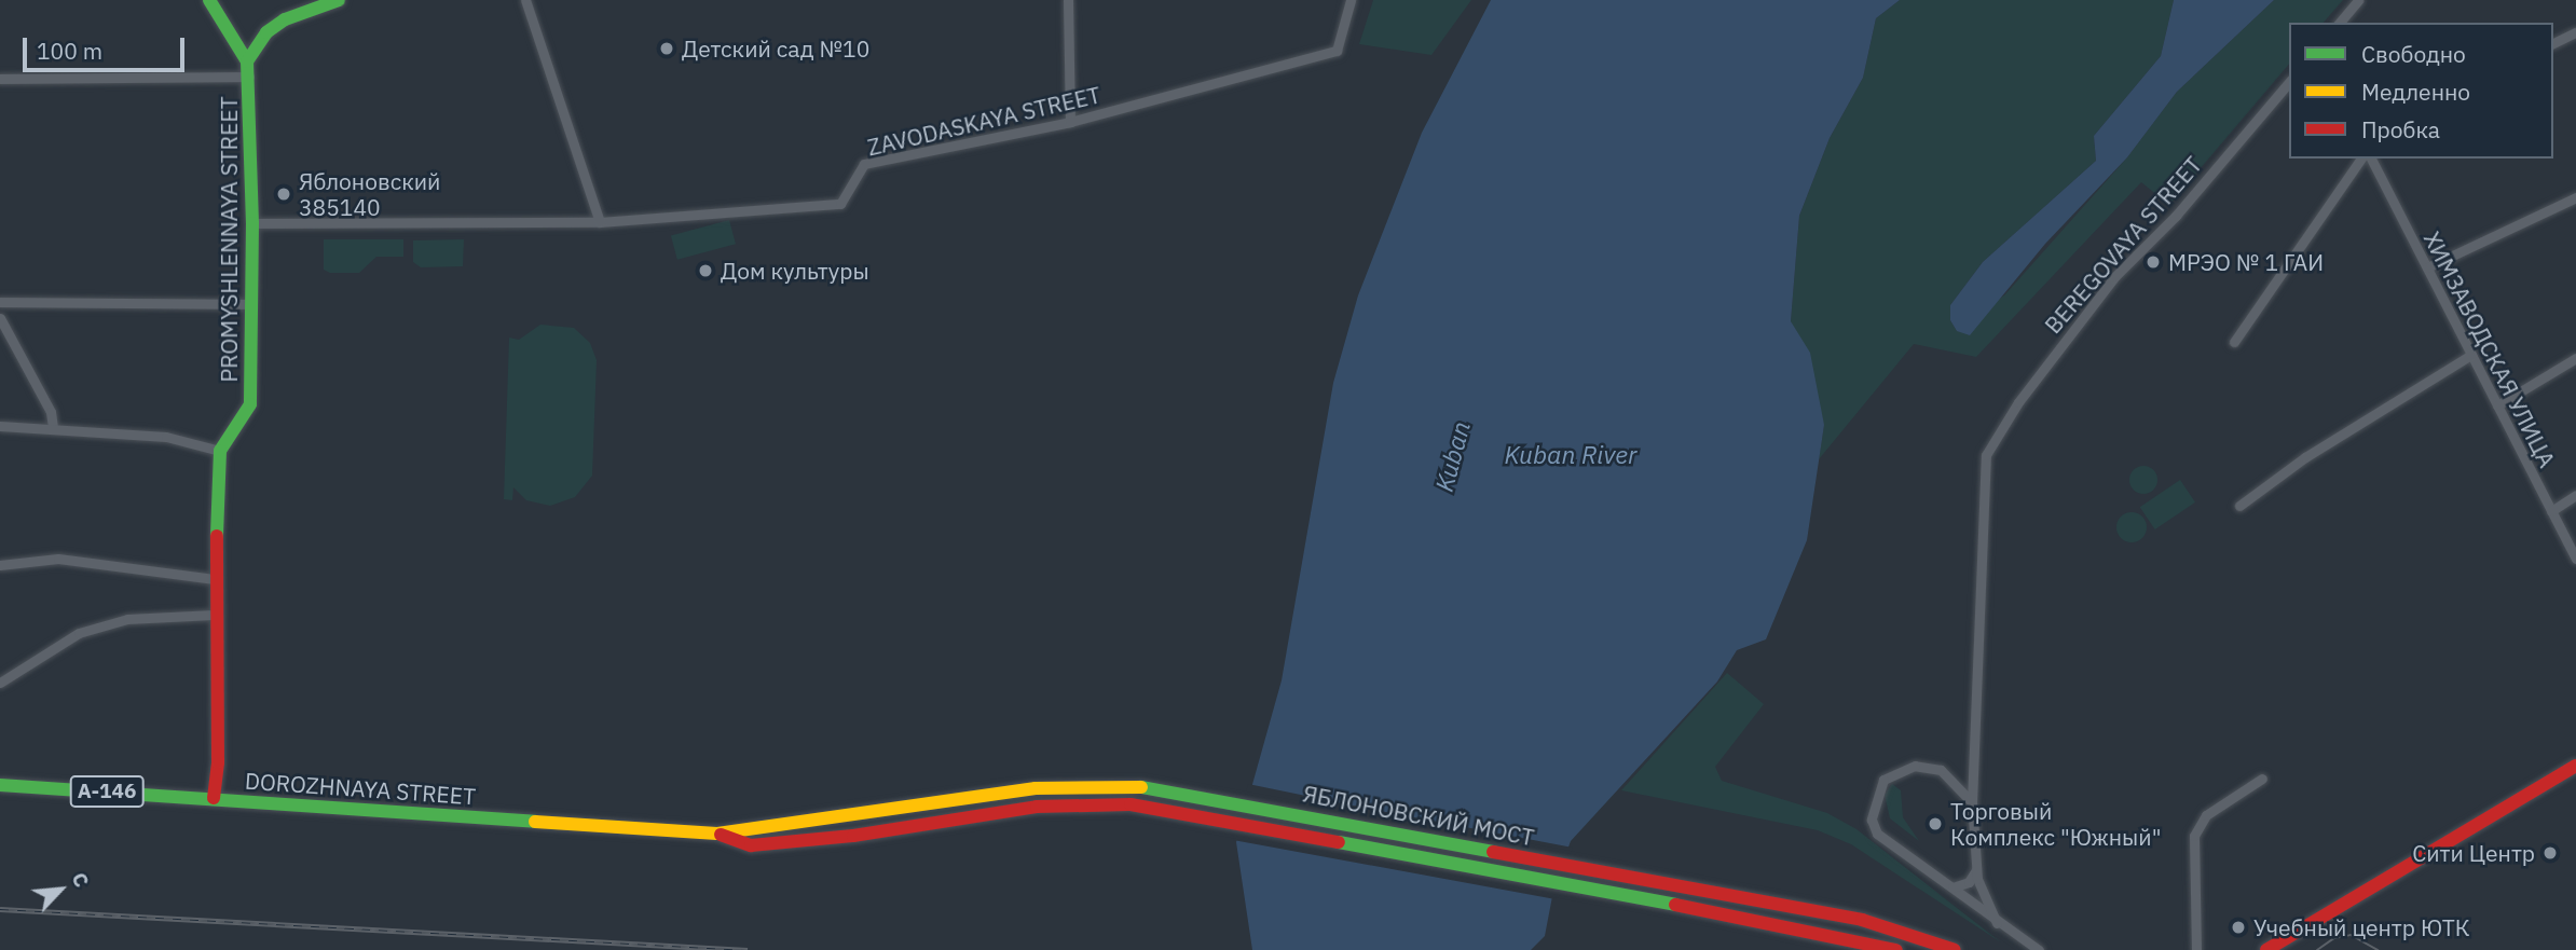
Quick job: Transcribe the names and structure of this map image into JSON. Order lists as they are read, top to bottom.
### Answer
{
  "streets": {
    "main road": [
      "PROMYSHLENNAYA STREET",
      "DOROZHNAYA STREET",
      "А-146",
      "ЯБЛОНОВСКИЙ МОСТ"
    ],
    "street": ["ZAVODASKAYA STREET", "BEREGOVAYA STREET", "ХИМЗАВОДСКАЯ УЛИЦА"]
  },
  "crossings": [
    ["ZAVODASKAYA STREET", "PROMYSHLENNAYA STREET"],
    ["DOROZHNAYA STREET", "ЯБЛОНОВСКИЙ МОСТ"]
  ],
  "water": ["Kuban River", "Kuban"],
  "places": [
    "Детский сад №10",
    "Яблоновский 385140",
    "МРЭО № 1 ГАИ",
    "Дом культуры",
    "Торговый Комплекс \"Южный\"",
    "Сити Центр",
    "Учебный центр ЮТК"
  ],
  "legend": ["Свободно", "Медленно", "Пробка"],
  "scale_bar": "100 m",
  "north": "top right"
}
